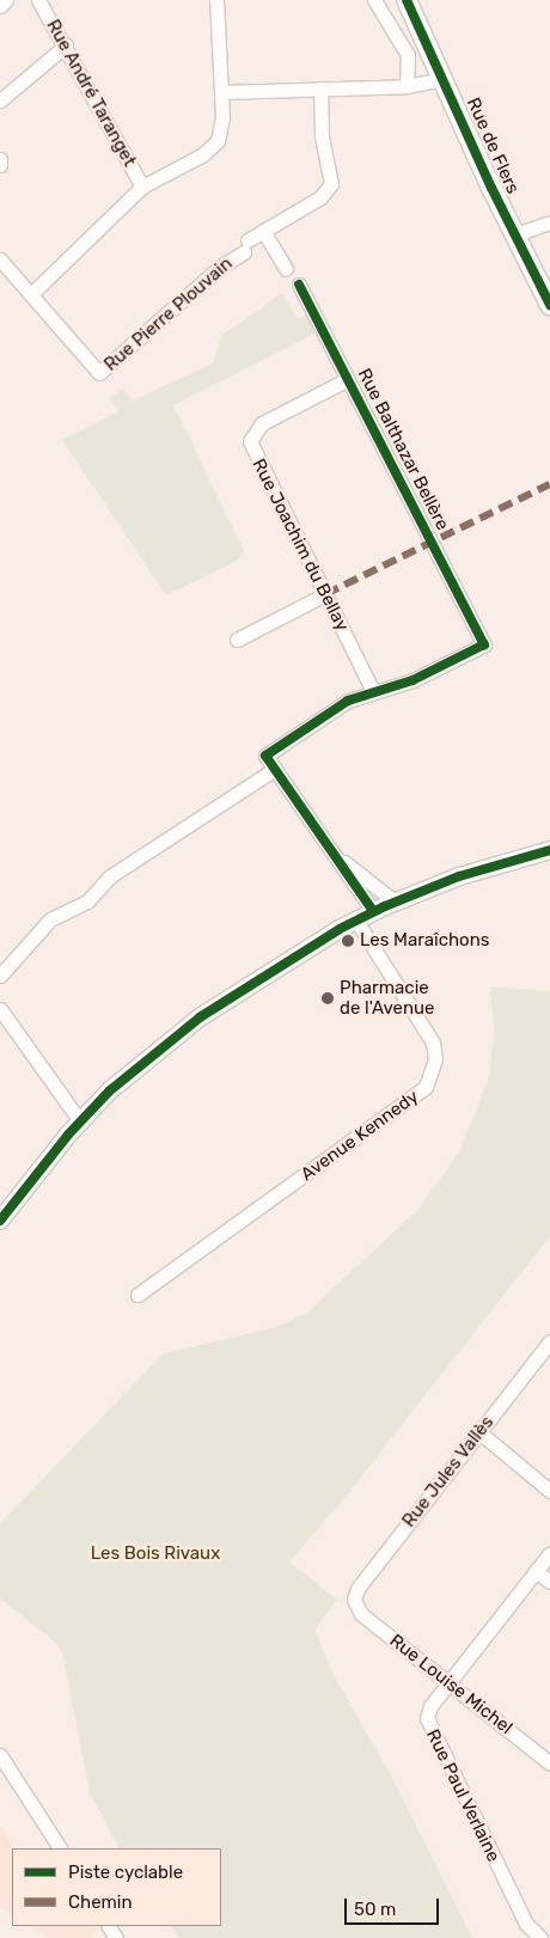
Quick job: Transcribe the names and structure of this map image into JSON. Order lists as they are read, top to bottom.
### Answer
{
  "streets": {
    "main road": ["Rue de Flers"],
    "street": [
      "Rue André Taranget",
      "Rue Pierre Plouvain",
      "Rue Balthazar Bellère",
      "Rue Joachim du Bellay",
      "Avenue Kennedy",
      "Rue Jules Vallès",
      "Rue Louise Michel",
      "Rue Paul Verlaine"
    ]
  },
  "crossings": [
    ["Rue Balthazar Bellère", "Rue Joachim du Bellay"],
    ["Rue Jules Vallès", "Rue Louise Michel"],
    ["Rue Louise Michel", "Rue Paul Verlaine"]
  ],
  "parks": ["Les Bois Rivaux"],
  "places": ["Les Maraîchons", "Pharmacie de l'Avenue"],
  "legend": ["Piste cyclable", "Chemin"],
  "scale_bar": "50 m"
}
